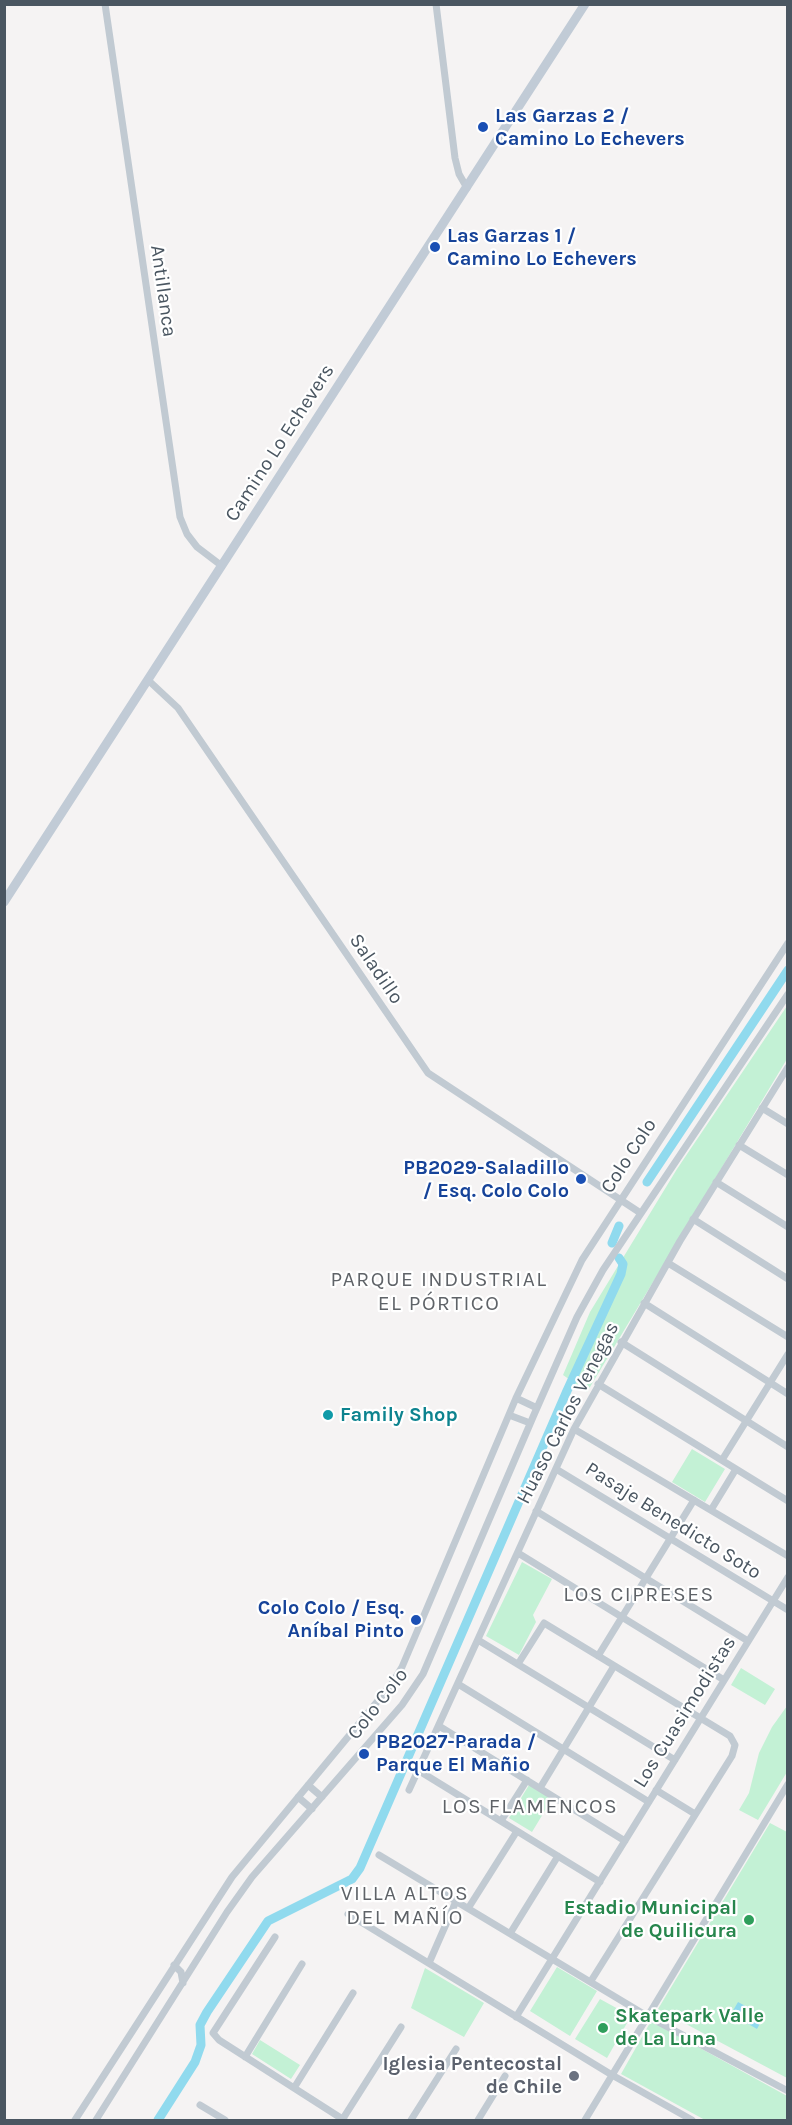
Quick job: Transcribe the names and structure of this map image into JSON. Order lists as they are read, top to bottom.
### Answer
{
  "streets": {
    "main road": ["Camino Lo Echevers"],
    "street": [
      "Antillanca",
      "Saladillo",
      "Colo Colo",
      "Huaso Carlos Venegas",
      "Pasaje Benedicto Soto",
      "Los Cuasimodistas"
    ]
  },
  "crossings": [
    ["Antillanca", "Camino Lo Echevers"],
    ["Camino Lo Echevers", "Saladillo"],
    ["Saladillo", "Colo Colo"],
    ["Huaso Carlos Venegas", "Pasaje Benedicto Soto"],
    ["Pasaje Benedicto Soto", "Los Cuasimodistas"]
  ],
  "districts": [
    "PARQUE INDUSTRIAL EL PÓRTICO",
    "LOS CIPRESES",
    "LOS FLAMENCOS",
    "VILLA ALTOS DEL MAÑÍO"
  ],
  "places": [
    "Las Garzas 2 / Camino Lo Echevers",
    "Las Garzas 1 / Camino Lo Echevers",
    "PB2029-Saladillo / Esq. Colo Colo",
    "Family Shop",
    "Colo Colo / Esq. Aníbal Pinto",
    "PB2027-Parada / Parque El Mañio",
    "Estadio Municipal de Quilicura",
    "Skatepark Valle de La Luna",
    "Iglesia Pentecostal de Chile"
  ]
}
